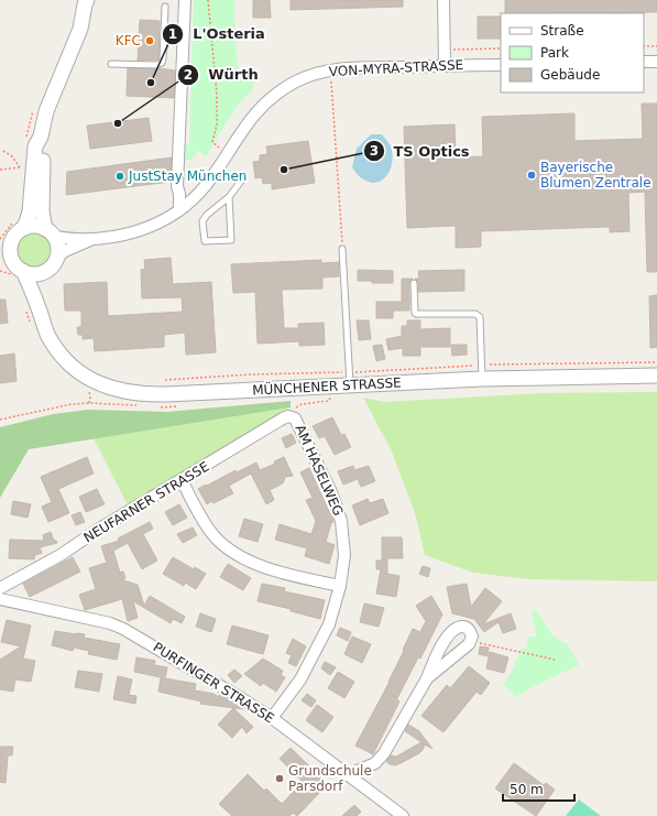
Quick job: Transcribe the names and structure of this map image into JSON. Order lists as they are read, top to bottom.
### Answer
{
  "streets": {
    "street": [
      "VON-MYRA-STRASSE",
      "MÜNCHENER STRASSE",
      "AM HASELWEG",
      "NEUFARNER STRASSE",
      "PURFINGER STRASSE"
    ]
  },
  "crossings": [
    ["VON-MYRA-STRASSE", "MÜNCHENER STRASSE"],
    ["AM HASELWEG", "NEUFARNER STRASSE"],
    ["AM HASELWEG", "PURFINGER STRASSE"]
  ],
  "places": [
    "KFC",
    "L'Osteria",
    "Würth",
    "TS Optics",
    "Bayerische Blumen Zentrale",
    "JustStay München",
    "Grundschule Parsdorf"
  ],
  "legend": ["Straße", "Park", "Gebäude"],
  "scale_bar": "50 m"
}
